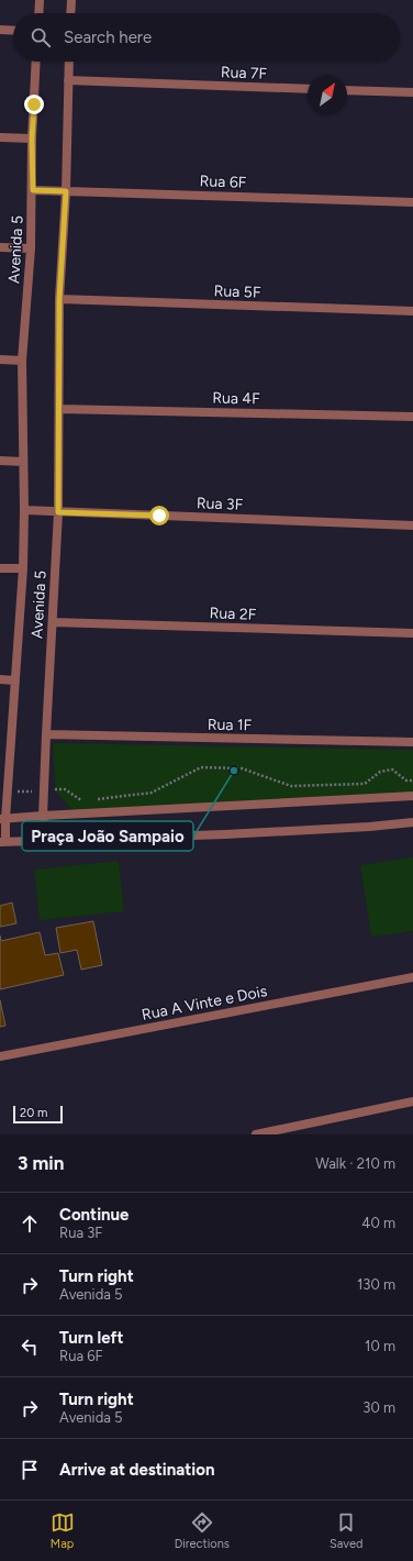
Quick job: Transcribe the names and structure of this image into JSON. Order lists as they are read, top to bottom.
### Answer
{
  "streets": {
    "street": [
      "Rua 7F",
      "Rua 6F",
      "Avenida 5",
      "Rua 5F",
      "Rua 4F",
      "Rua 3F",
      "Rua 2F",
      "Rua 1F",
      "Rua A Vinte e Dois"
    ]
  },
  "crossings": [
    ["Rua 7F", "Avenida 5"],
    ["Rua 6F", "Avenida 5"],
    ["Avenida 5", "Rua 5F"],
    ["Avenida 5", "Rua 4F"],
    ["Avenida 5", "Rua 3F"],
    ["Avenida 5", "Rua 2F"],
    ["Avenida 5", "Rua 1F"]
  ],
  "places": ["Praça João Sampaio"],
  "scale_bar": "20 m",
  "north": "top right",
  "page": {
    "search": "Search here",
    "scale": "20 m",
    "heading": ["3 min", "Walk · 210 m"],
    "list": [
      ["Continue", "Rua 3F", "40 m"],
      ["Turn right", "Avenida 5", "130 m"],
      ["Turn left", "Rua 6F", "10 m"],
      ["Turn right", "Avenida 5", "30 m"],
      "Arrive at destination"
    ],
    "nav": ["Map", "Directions", "Saved"]
  }
}
